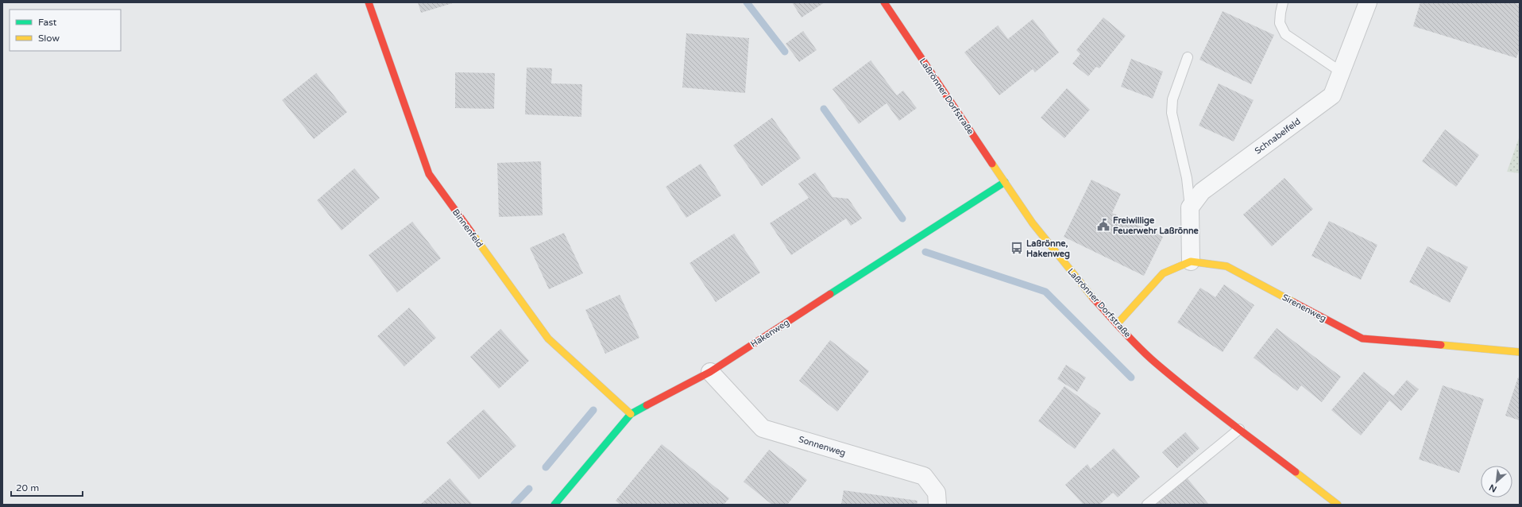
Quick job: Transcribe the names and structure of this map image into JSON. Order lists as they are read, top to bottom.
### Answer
{
  "streets": {
    "street": [
      "Laßrönner Dorfstraße",
      "Schnabelfeld",
      "Binnenfeld",
      "Sirenenweg",
      "Hakenweg",
      "Sonnenweg"
    ]
  },
  "crossings": [
    ["Laßrönner Dorfstraße", "Hakenweg"],
    ["Binnenfeld", "Hakenweg"],
    ["Hakenweg", "Sonnenweg"]
  ],
  "places": {
    "public building": ["Freiwillige Feuerwehr Laßrönne"],
    "bus stop": ["Laßrönne, Hakenweg"]
  },
  "legend": ["Fast", "Slow"],
  "scale_bar": "20 m",
  "north": "bottom left"
}
